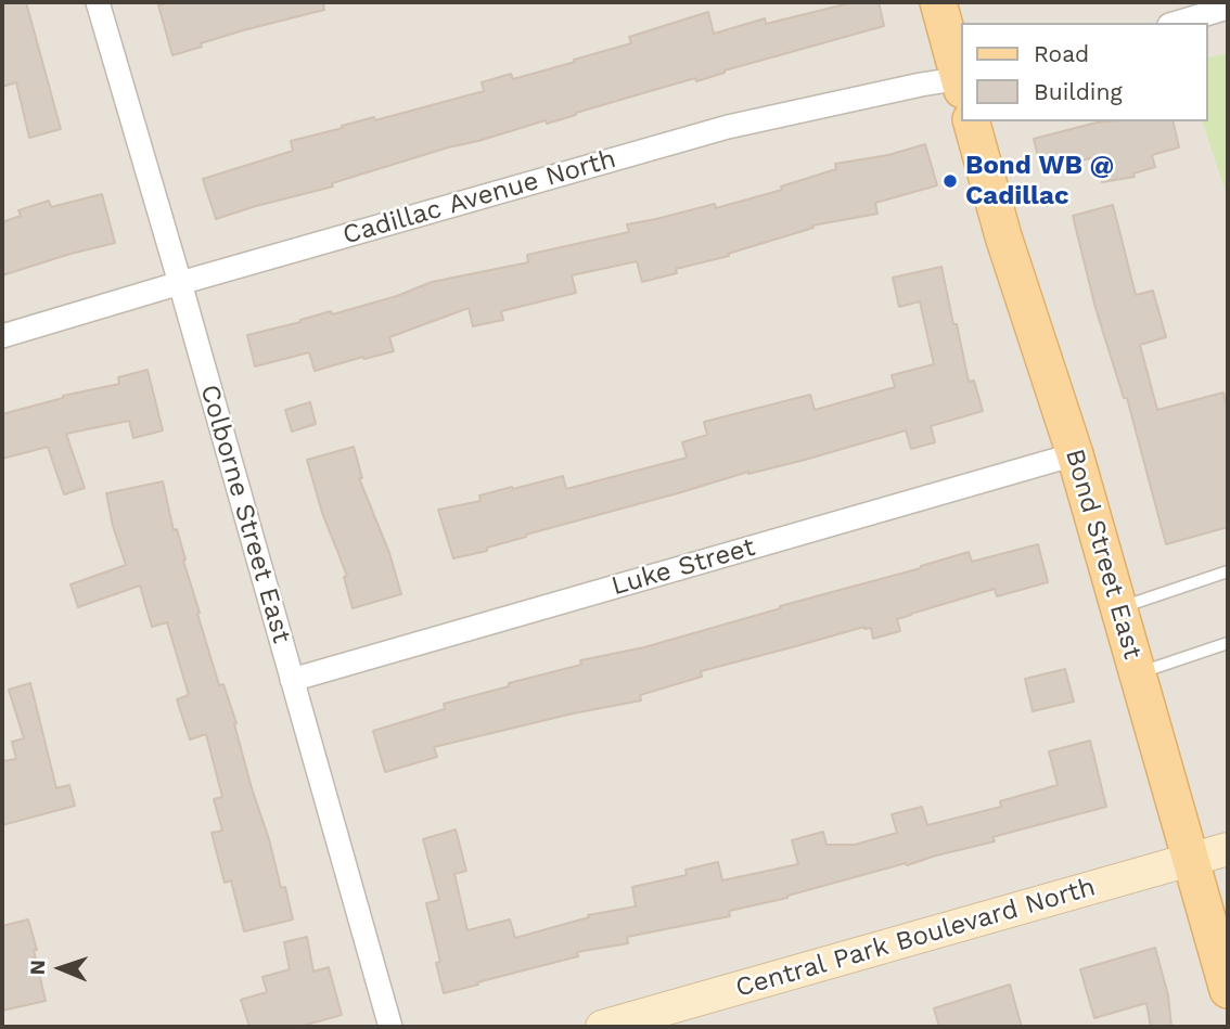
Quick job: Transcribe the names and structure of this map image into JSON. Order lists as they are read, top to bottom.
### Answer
{
  "streets": {
    "main road": ["Bond Street East"],
    "street": [
      "Cadillac Avenue North",
      "Colborne Street East",
      "Luke Street",
      "Central Park Boulevard North"
    ]
  },
  "crossings": [
    ["Cadillac Avenue North", "Colborne Street East"],
    ["Colborne Street East", "Luke Street"],
    ["Bond Street East", "Luke Street"],
    ["Bond Street East", "Central Park Boulevard North"]
  ],
  "places": ["Bond WB @ Cadillac"],
  "legend": ["Road", "Building"],
  "north": "left"
}
